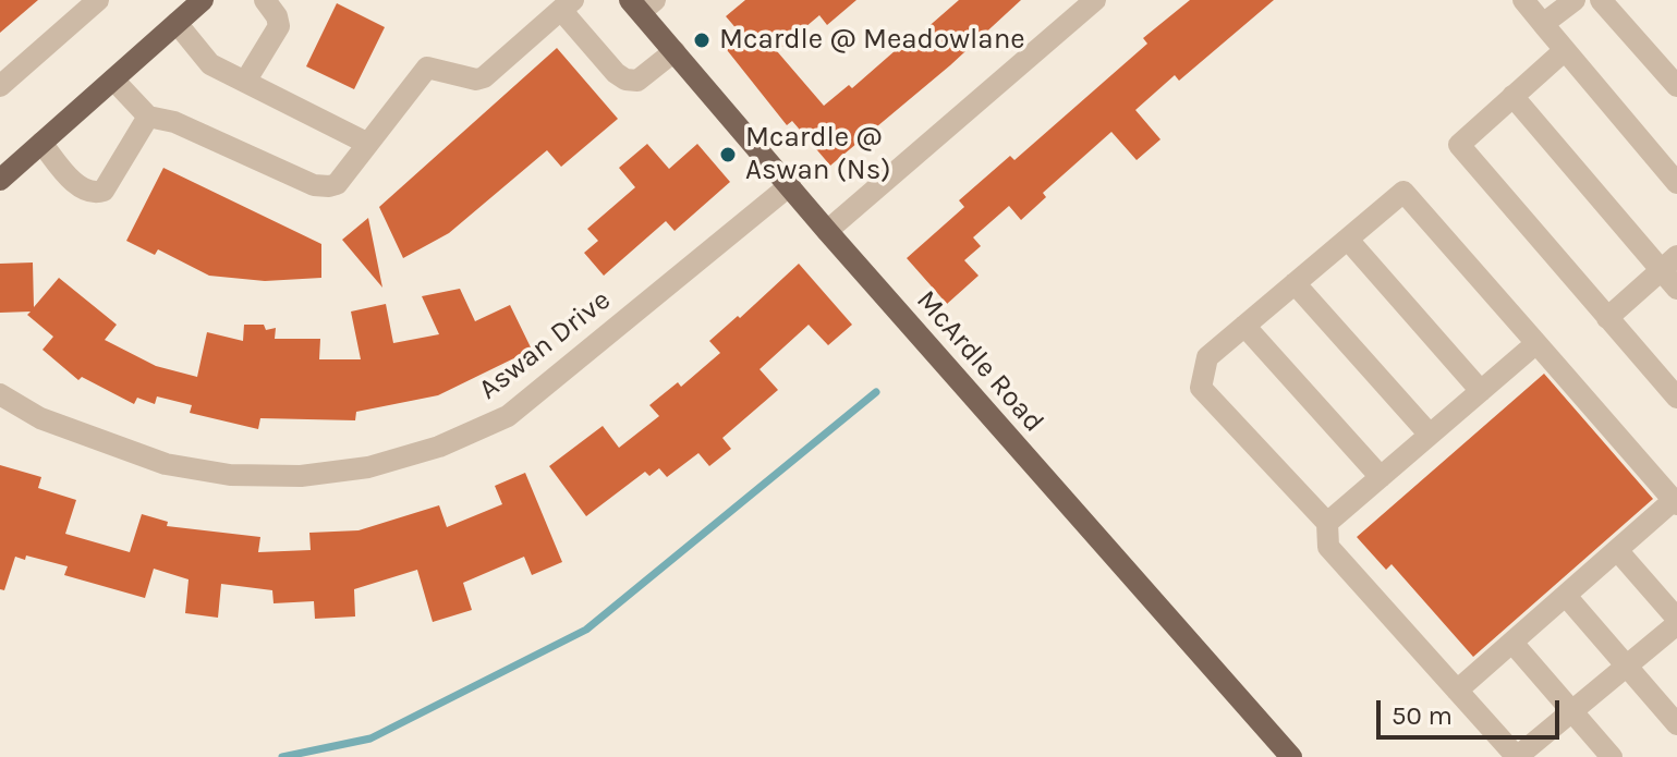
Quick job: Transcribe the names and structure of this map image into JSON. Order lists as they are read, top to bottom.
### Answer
{
  "streets": {
    "main road": ["McArdle Road"],
    "street": ["Aswan Drive"]
  },
  "crossings": [
    ["Aswan Drive", "McArdle Road"]
  ],
  "places": ["Mcardle @ Meadowlane", "Mcardle @ Aswan (Ns)"],
  "scale_bar": "50 m"
}
